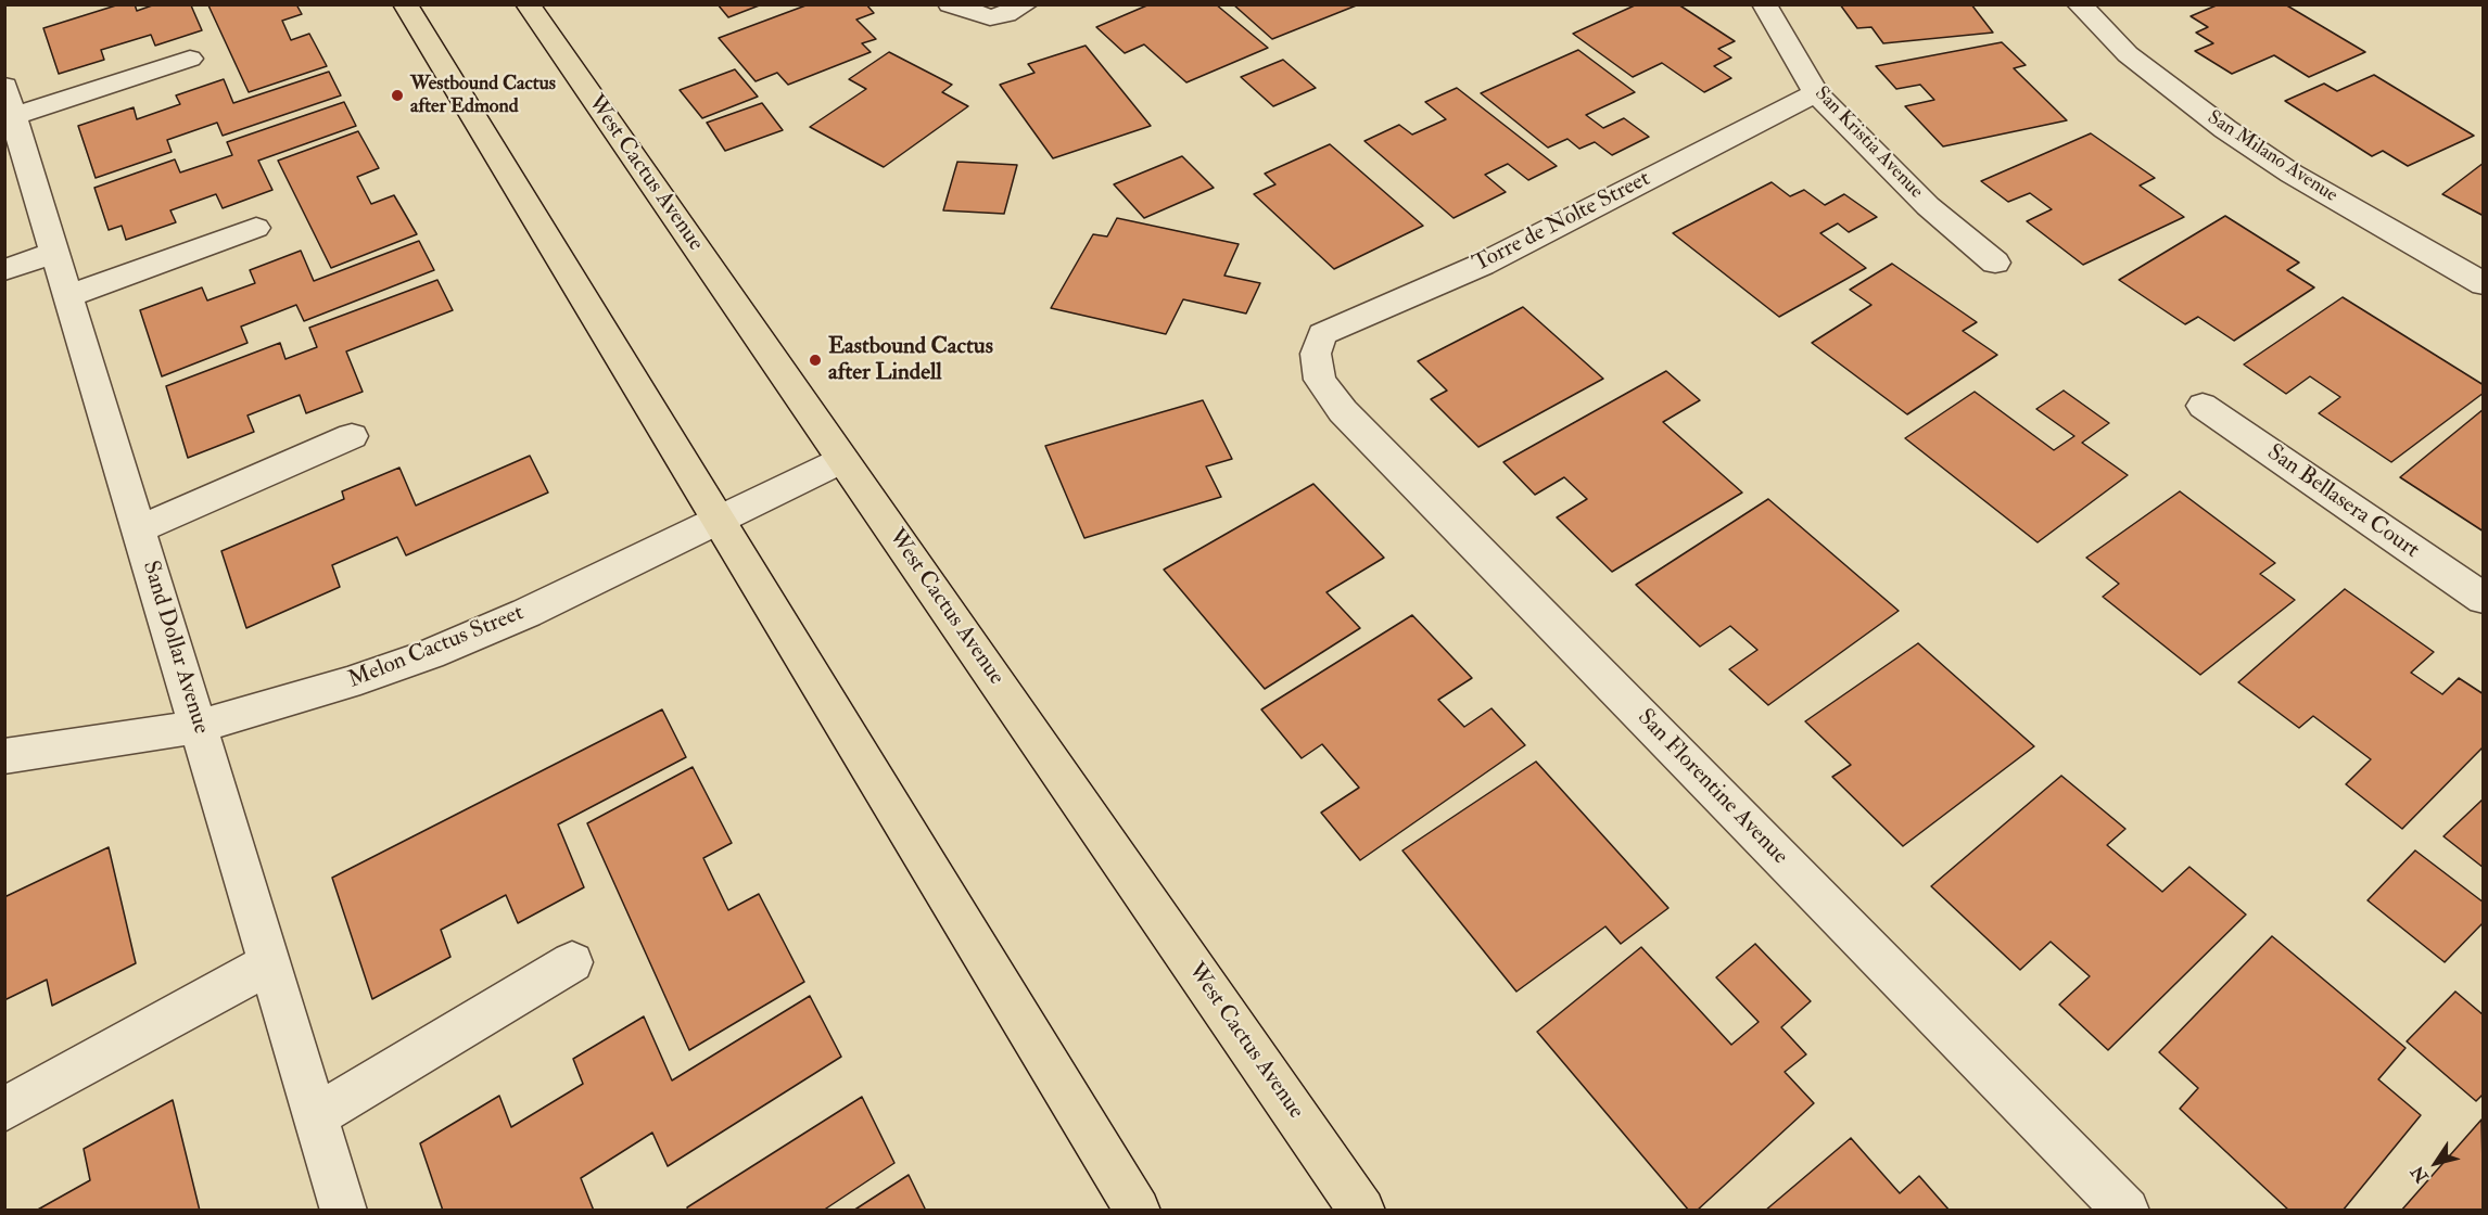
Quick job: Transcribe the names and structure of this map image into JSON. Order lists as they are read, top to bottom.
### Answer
{
  "streets": {
    "main road": ["West Cactus Avenue"],
    "street": [
      "San Kristia Avenue",
      "San Milano Avenue",
      "Torre de Nolte Street",
      "San Bellasera Court",
      "Sand Dollar Avenue",
      "Melon Cactus Street",
      "San Florentine Avenue"
    ]
  },
  "crossings": [
    ["San Kristia Avenue", "Torre de Nolte Street"],
    ["West Cactus Avenue", "Melon Cactus Street"],
    ["Torre de Nolte Street", "San Florentine Avenue"],
    ["Sand Dollar Avenue", "Melon Cactus Street"]
  ],
  "places": ["Westbound Cactus after Edmond", "Eastbound Cactus after Lindell"],
  "north": "bottom left"
}
